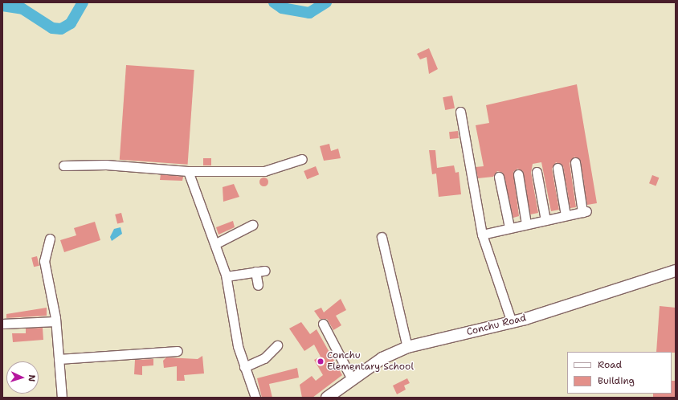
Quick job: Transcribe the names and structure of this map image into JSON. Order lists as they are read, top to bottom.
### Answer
{
  "streets": {
    "main road": ["Conchu Road"]
  },
  "places": ["Conchu Elementary School"],
  "legend": ["Road", "Building"],
  "north": "right"
}
